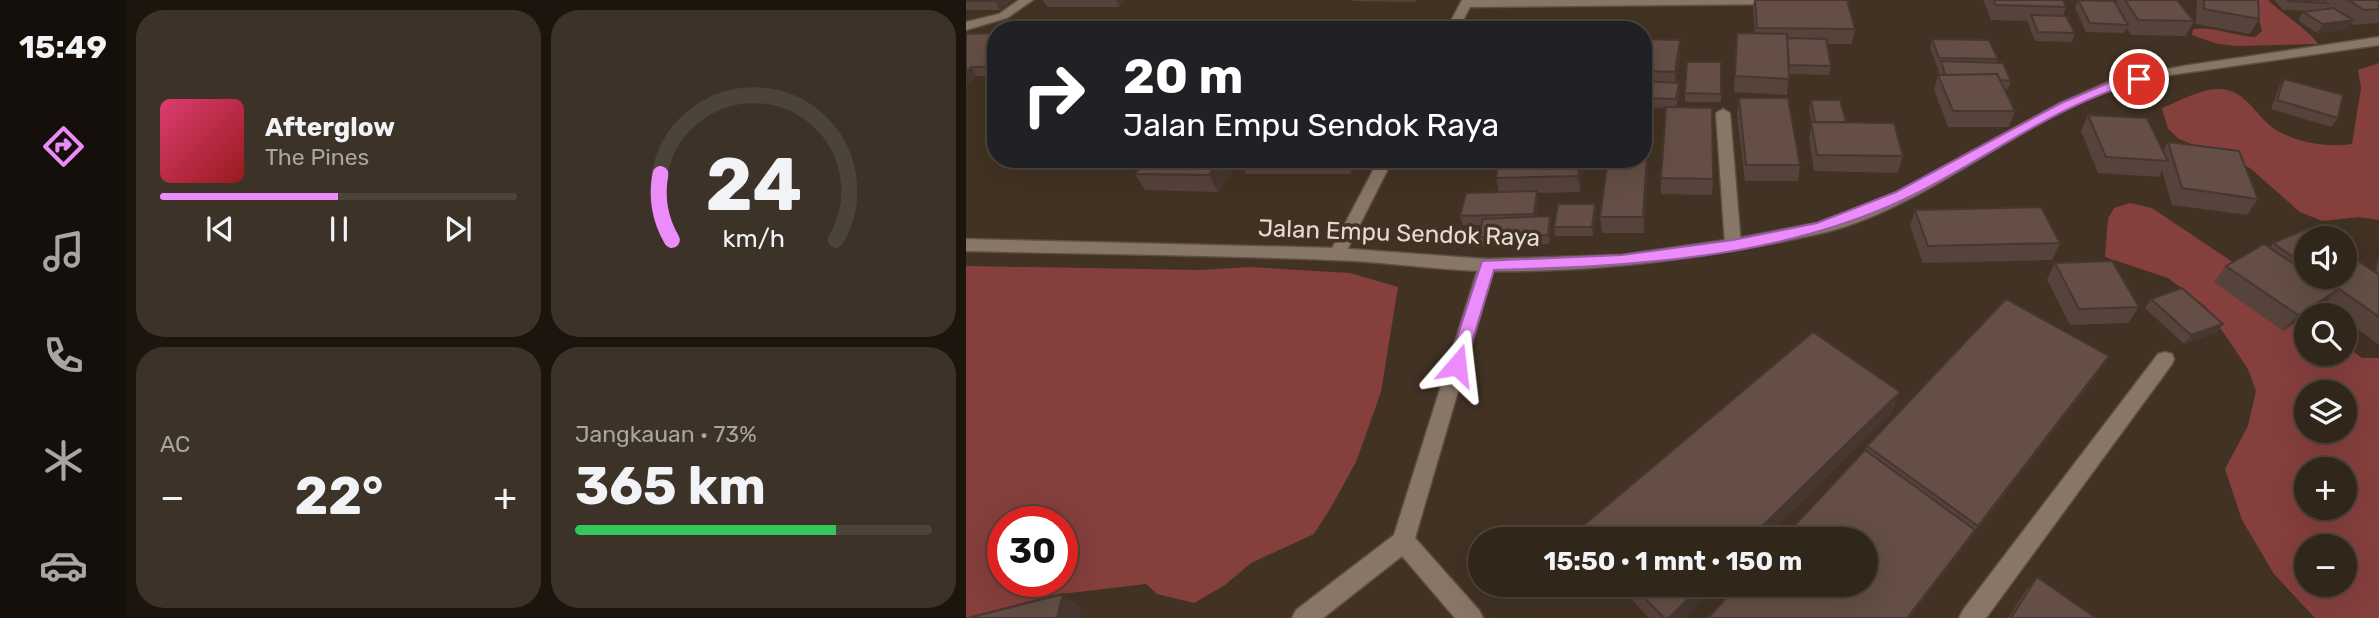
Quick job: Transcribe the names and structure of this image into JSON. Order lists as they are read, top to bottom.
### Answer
{
  "streets": {
    "street": ["Jalan Empu Sendok Raya"]
  },
  "page": {
    "tabs": "15:49",
    "turn": ["20 m", "Jalan Empu Sendok Raya"],
    "song": ["Afterglow", "The Pines"],
    "map_buttons": ["+", "−"],
    "tile": [
      "AC",
      ["Jangkauan · 73%", "365 km"]
    ],
    "heat": ["−", "22°", "+"],
    "limit": "30",
    "trip": "15:50 · 1 mnt · 150 m",
    "gauge": ["24", "km/h"]
  }
}
